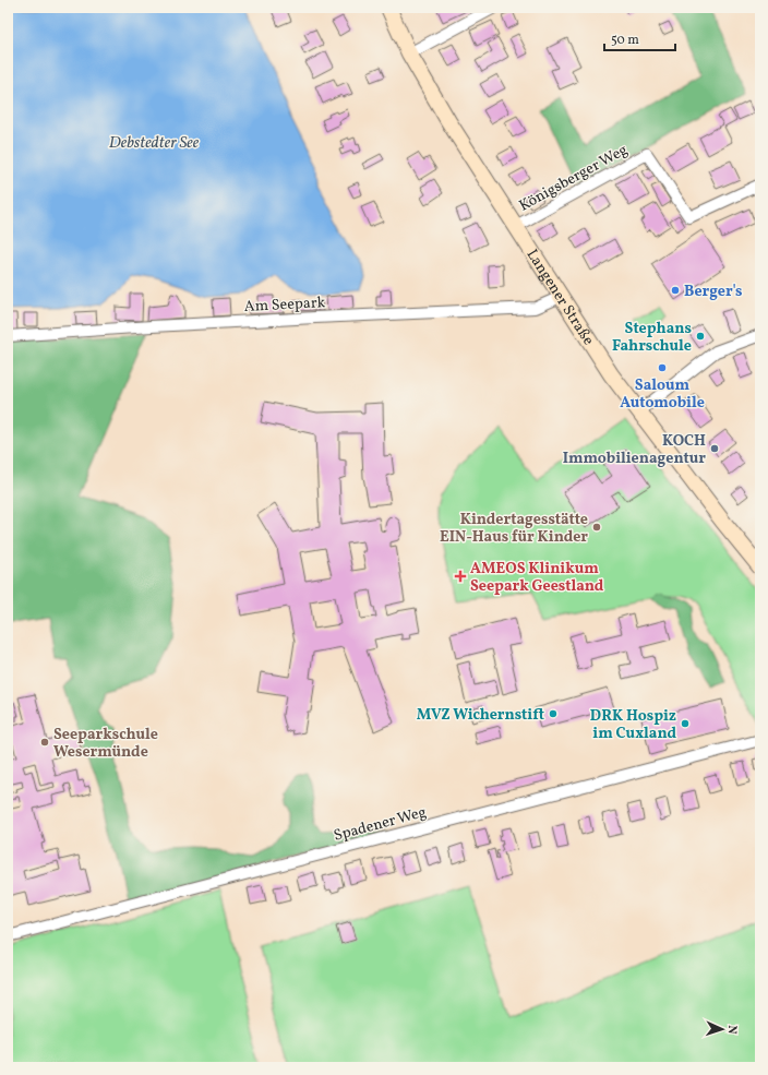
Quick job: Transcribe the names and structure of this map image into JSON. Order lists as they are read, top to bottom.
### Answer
{
  "streets": {
    "main road": ["Langener Straße"],
    "street": ["Königsberger Weg", "Am Seepark", "Spadener Weg"]
  },
  "crossings": [
    ["Königsberger Weg", "Langener Straße"],
    ["Langener Straße", "Am Seepark"]
  ],
  "water": ["Debstedter See"],
  "places": {
    "other": [
      "Berger's",
      "Stephans Fahrschule",
      "Saloum Automobile",
      "KOCH Immobilienagentur",
      "Kindertagesstätte EIN-Haus für Kinder",
      "MVZ Wichernstift",
      "DRK Hospiz im Cuxland",
      "Seeparkschule Wesermünde"
    ],
    "health": ["AMEOS Klinikum Seepark Geestland"]
  },
  "scale_bar": "50 m",
  "north": "right"
}
